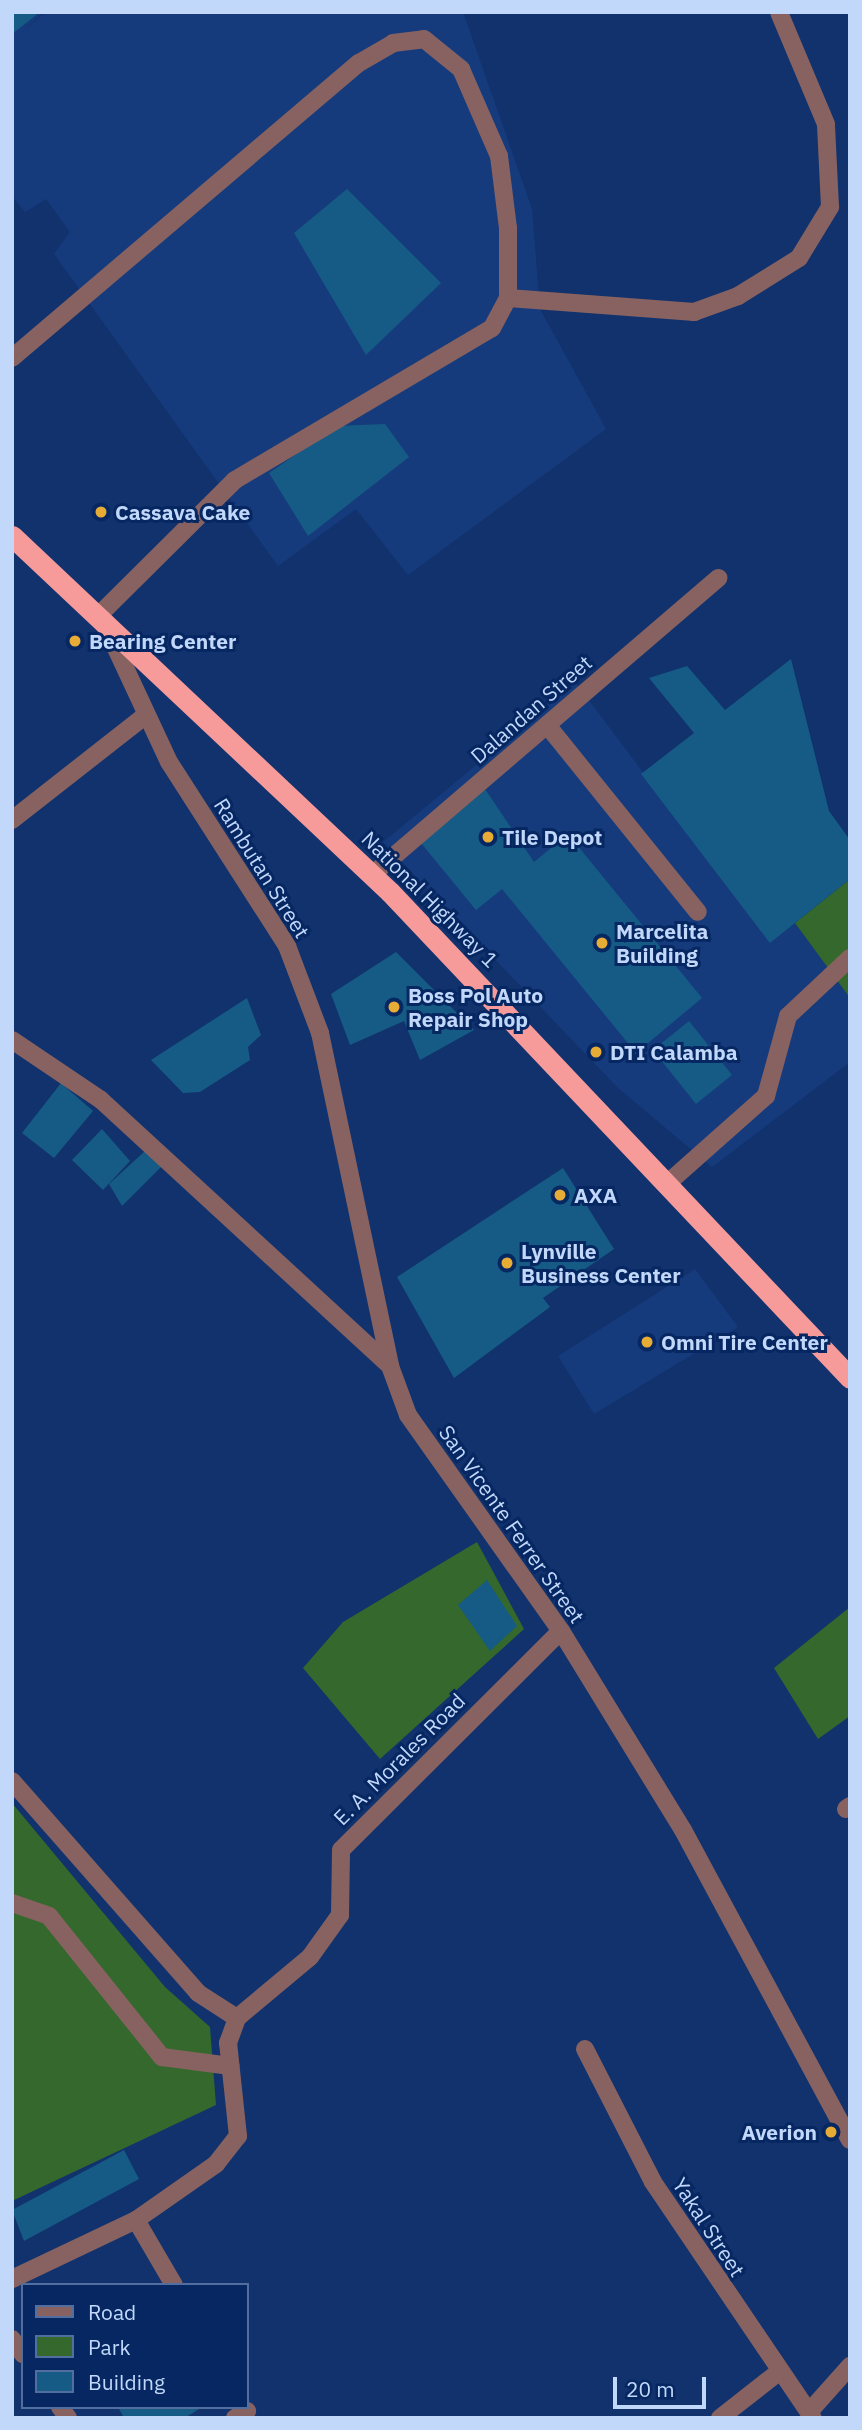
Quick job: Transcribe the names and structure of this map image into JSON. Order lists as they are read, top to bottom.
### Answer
{
  "streets": {
    "highway": ["National Highway 1"],
    "street": [
      "Dalandan Street",
      "Rambutan Street",
      "San Vicente Ferrer Street",
      "E. A. Morales Road",
      "Yakal Street"
    ]
  },
  "crossings": [
    ["Dalandan Street", "National Highway 1"],
    ["Rambutan Street", "National Highway 1"],
    ["Rambutan Street", "San Vicente Ferrer Street"],
    ["San Vicente Ferrer Street", "E. A. Morales Road"]
  ],
  "places": [
    "Cassava Cake",
    "Bearing Center",
    "Tile Depot",
    "Marcelita Building",
    "Boss Pol Auto Repair Shop",
    "DTI Calamba",
    "AXA",
    "Lynville Business Center",
    "Omni Tire Center",
    "Averion"
  ],
  "legend": ["Road", "Park", "Building"],
  "scale_bar": "20 m"
}
